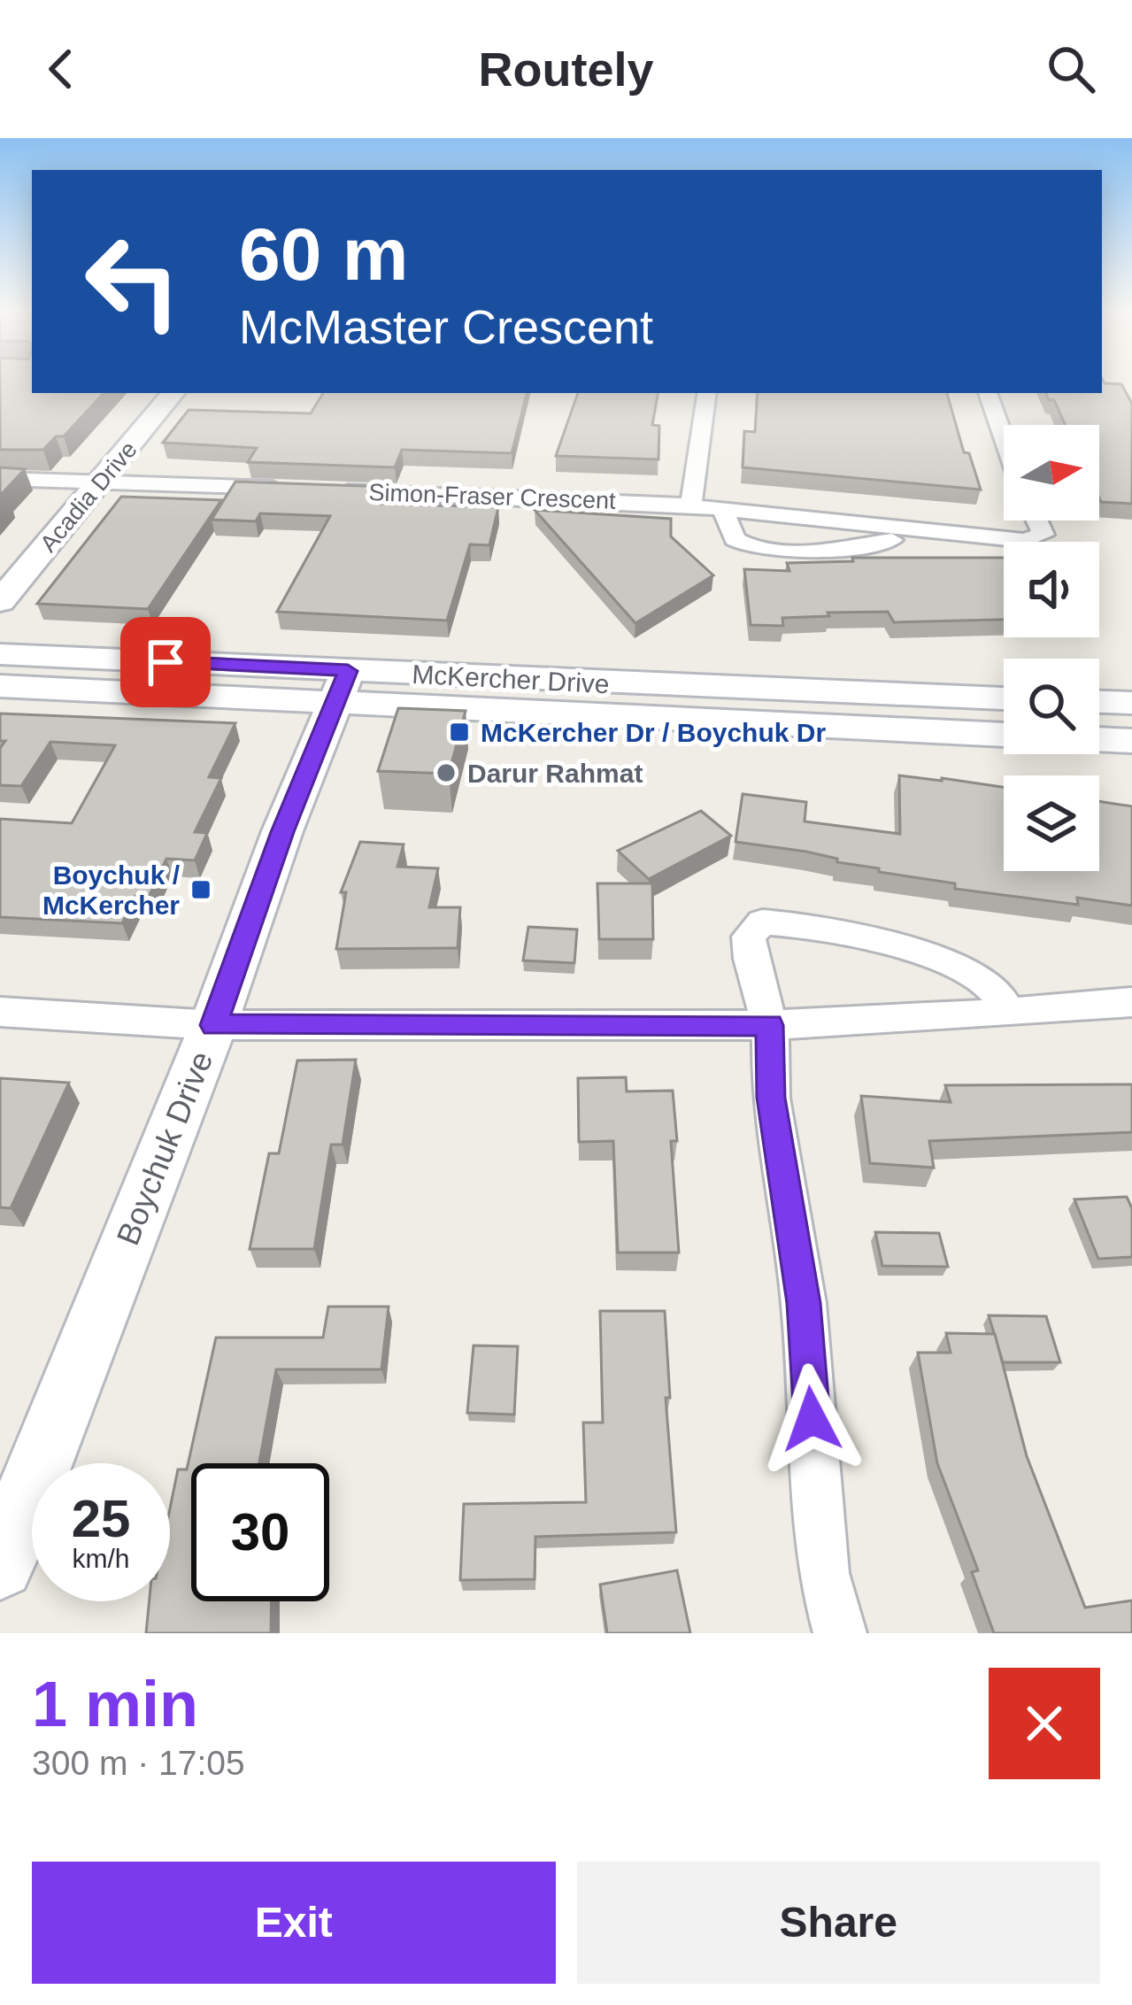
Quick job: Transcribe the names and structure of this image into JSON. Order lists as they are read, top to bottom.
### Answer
{
  "streets": {
    "main road": ["Acadia Drive", "McKercher Drive", "Boychuk Drive"],
    "street": ["Simon-Fraser Crescent"]
  },
  "crossings": [
    ["McKercher Drive", "Boychuk Drive"]
  ],
  "places": {
    "transit": ["McKercher Dr / Boychuk Dr", "Boychuk / McKercher"],
    "other": ["Darur Rahmat"]
  },
  "north": "right",
  "page": {
    "header": "Routely",
    "turn": ["60 m", "McMaster Crescent"],
    "speed": "25 km/h",
    "limit": "30",
    "heading": ["1 min", "300 m · 17:05"],
    "buttons": ["Exit", "Share"]
  }
}
